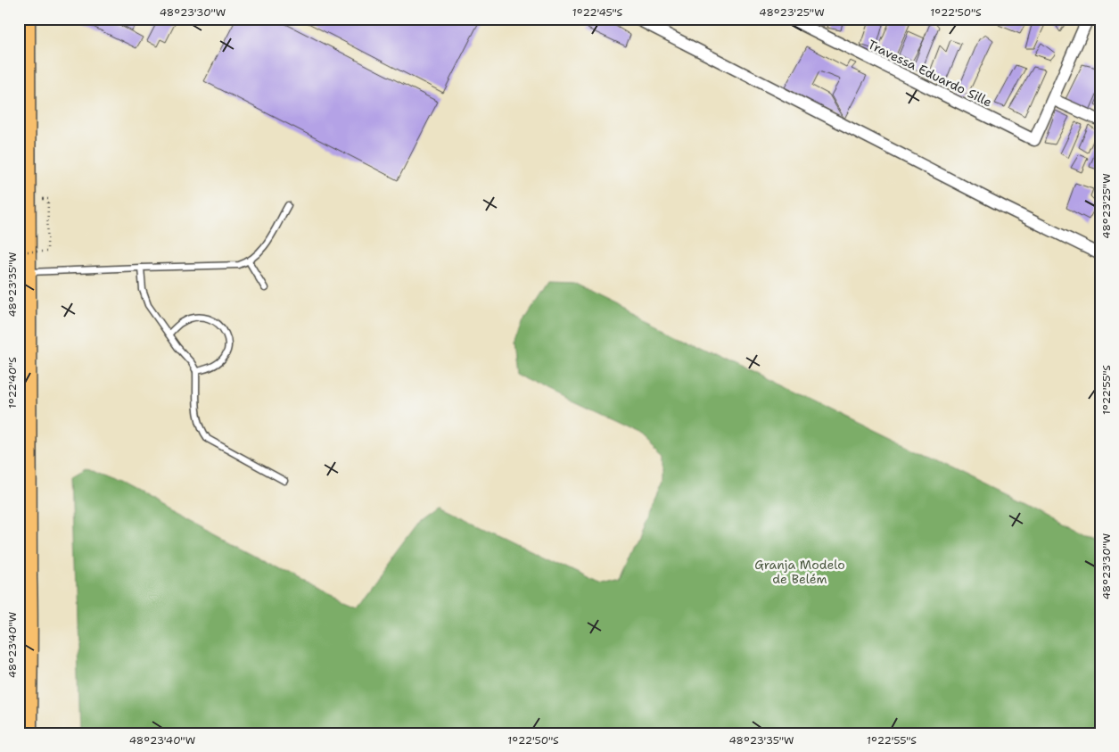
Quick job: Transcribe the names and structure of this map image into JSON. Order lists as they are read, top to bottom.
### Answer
{
  "streets": {
    "street": ["Travessa Eduardo Sille"]
  },
  "parks": ["Granja Modelo de Belém"],
  "coordinates": [
    "48°23'30\"W",
    "1°22'45\"S",
    "48°23'25\"W",
    "1°22'50\"S",
    "48°23'35\"W",
    "1°22'40\"S",
    "1°22'55\"S",
    "48°23'40\"W"
  ]
}
